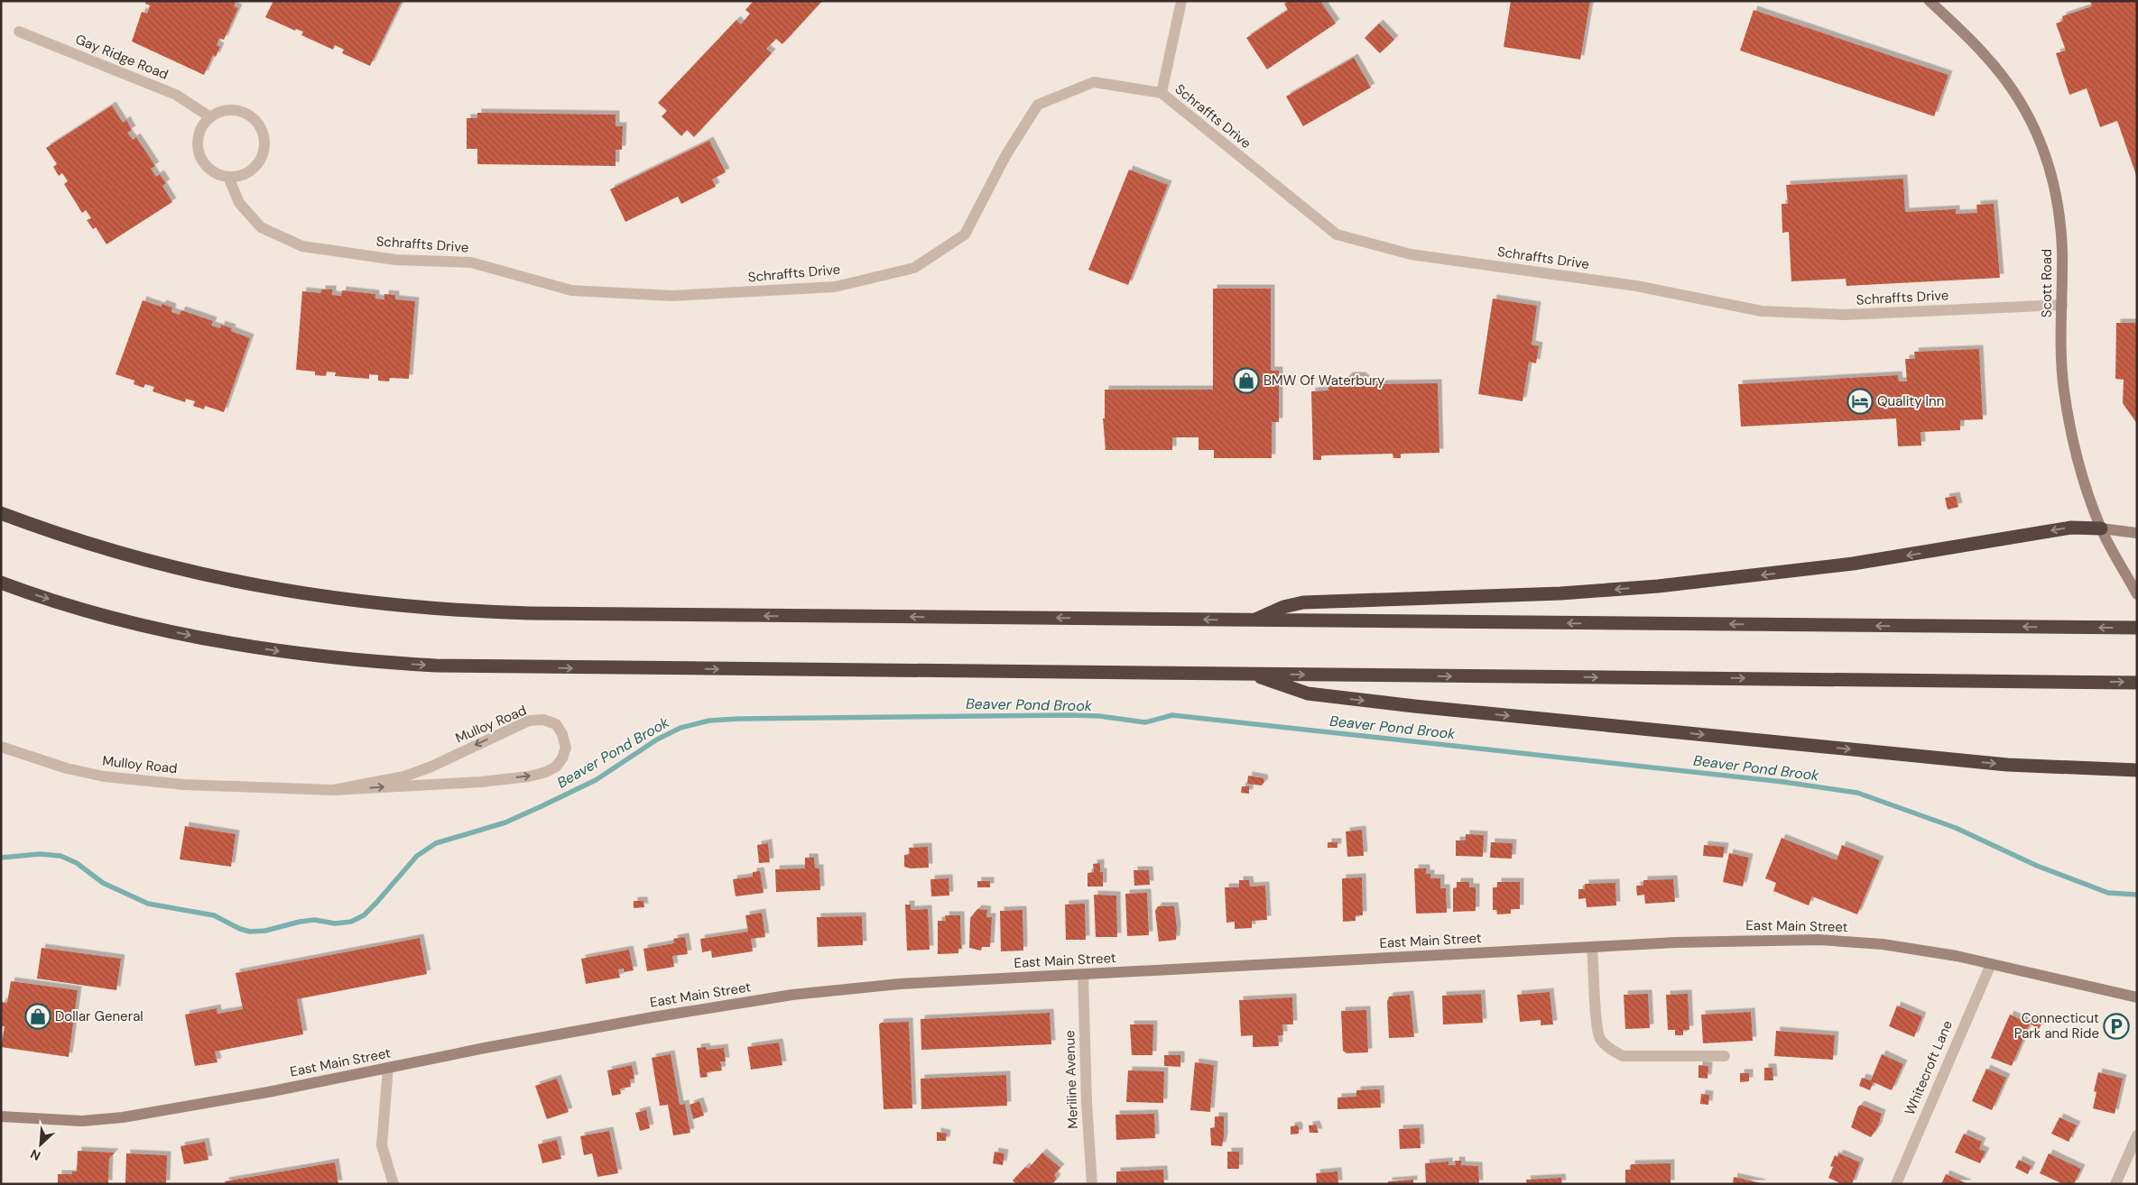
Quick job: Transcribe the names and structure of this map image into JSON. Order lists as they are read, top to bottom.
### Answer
{
  "streets": {
    "main road": ["Scott Road", "East Main Street"],
    "street": [
      "Gay Ridge Road",
      "Schraffts Drive",
      "Mulloy Road",
      "Whitecroft Lane",
      "Meriline Avenue"
    ]
  },
  "crossings": [
    ["Gay Ridge Road", "Schraffts Drive"],
    ["Schraffts Drive", "Scott Road"],
    ["East Main Street", "Whitecroft Lane"],
    ["East Main Street", "Meriline Avenue"]
  ],
  "water": ["Beaver Pond Brook"],
  "places": {
    "shop": ["BMW Of Waterbury", "Dollar General"],
    "hotel": ["Quality Inn"],
    "parking": ["Connecticut Park and Ride"]
  },
  "north": "bottom left"
}
